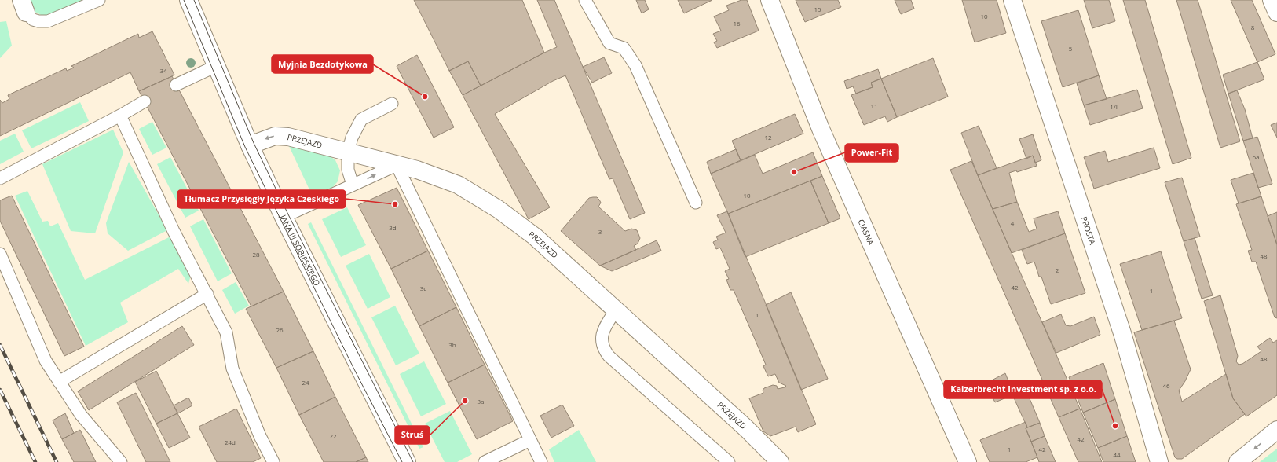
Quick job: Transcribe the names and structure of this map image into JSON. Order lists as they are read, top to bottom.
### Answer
{
  "streets": {
    "street": [
      "PRZEJAZD",
      "PROSTA",
      "CIASNA",
      "JANA III SOBIESKIEGO"
    ]
  },
  "crossings": [
    ["PRZEJAZD", "JANA III SOBIESKIEGO"]
  ],
  "places": [
    "Myjnia Bezdotykowa",
    "Power-Fit",
    "Tłumacz Przysięgły Języka Czeskiego",
    "Struś",
    "Kaizerbrecht Investment sp. z o.o."
  ],
  "house_numbers": [
    "15",
    "10",
    "16",
    "8",
    "5",
    "34",
    "11",
    "1/I",
    "12",
    "6a",
    "10",
    "4",
    "3d",
    "3",
    "28",
    "48",
    "2",
    "42",
    "3c",
    "1",
    "1",
    "26",
    "3b",
    "48",
    "24",
    "46",
    "3a",
    "22",
    "42",
    "24d",
    "1",
    "42",
    "44"
  ]
}
